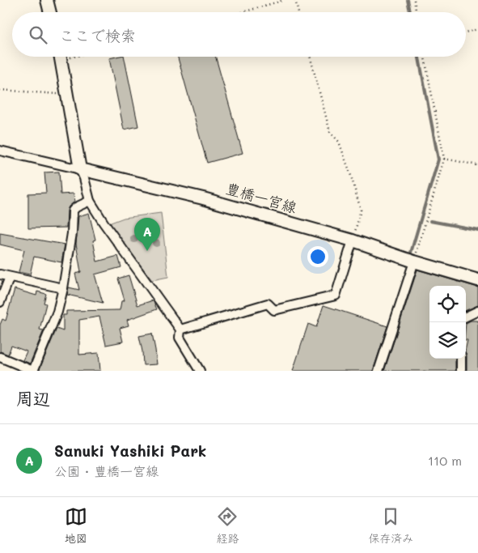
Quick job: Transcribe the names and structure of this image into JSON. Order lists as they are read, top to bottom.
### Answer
{
  "streets": {
    "main road": ["豊橋一宮線"]
  },
  "page": {
    "search": "ここで検索",
    "pins": "A",
    "heading": "周辺",
    "list": [
      {
        "mark": "A",
        "name": "Sanuki Yashiki Park",
        "note": "公園 · 豊橋一宮線",
        "value": "110 m"
      }
    ],
    "nav": ["地図", "経路", "保存済み"]
  }
}
